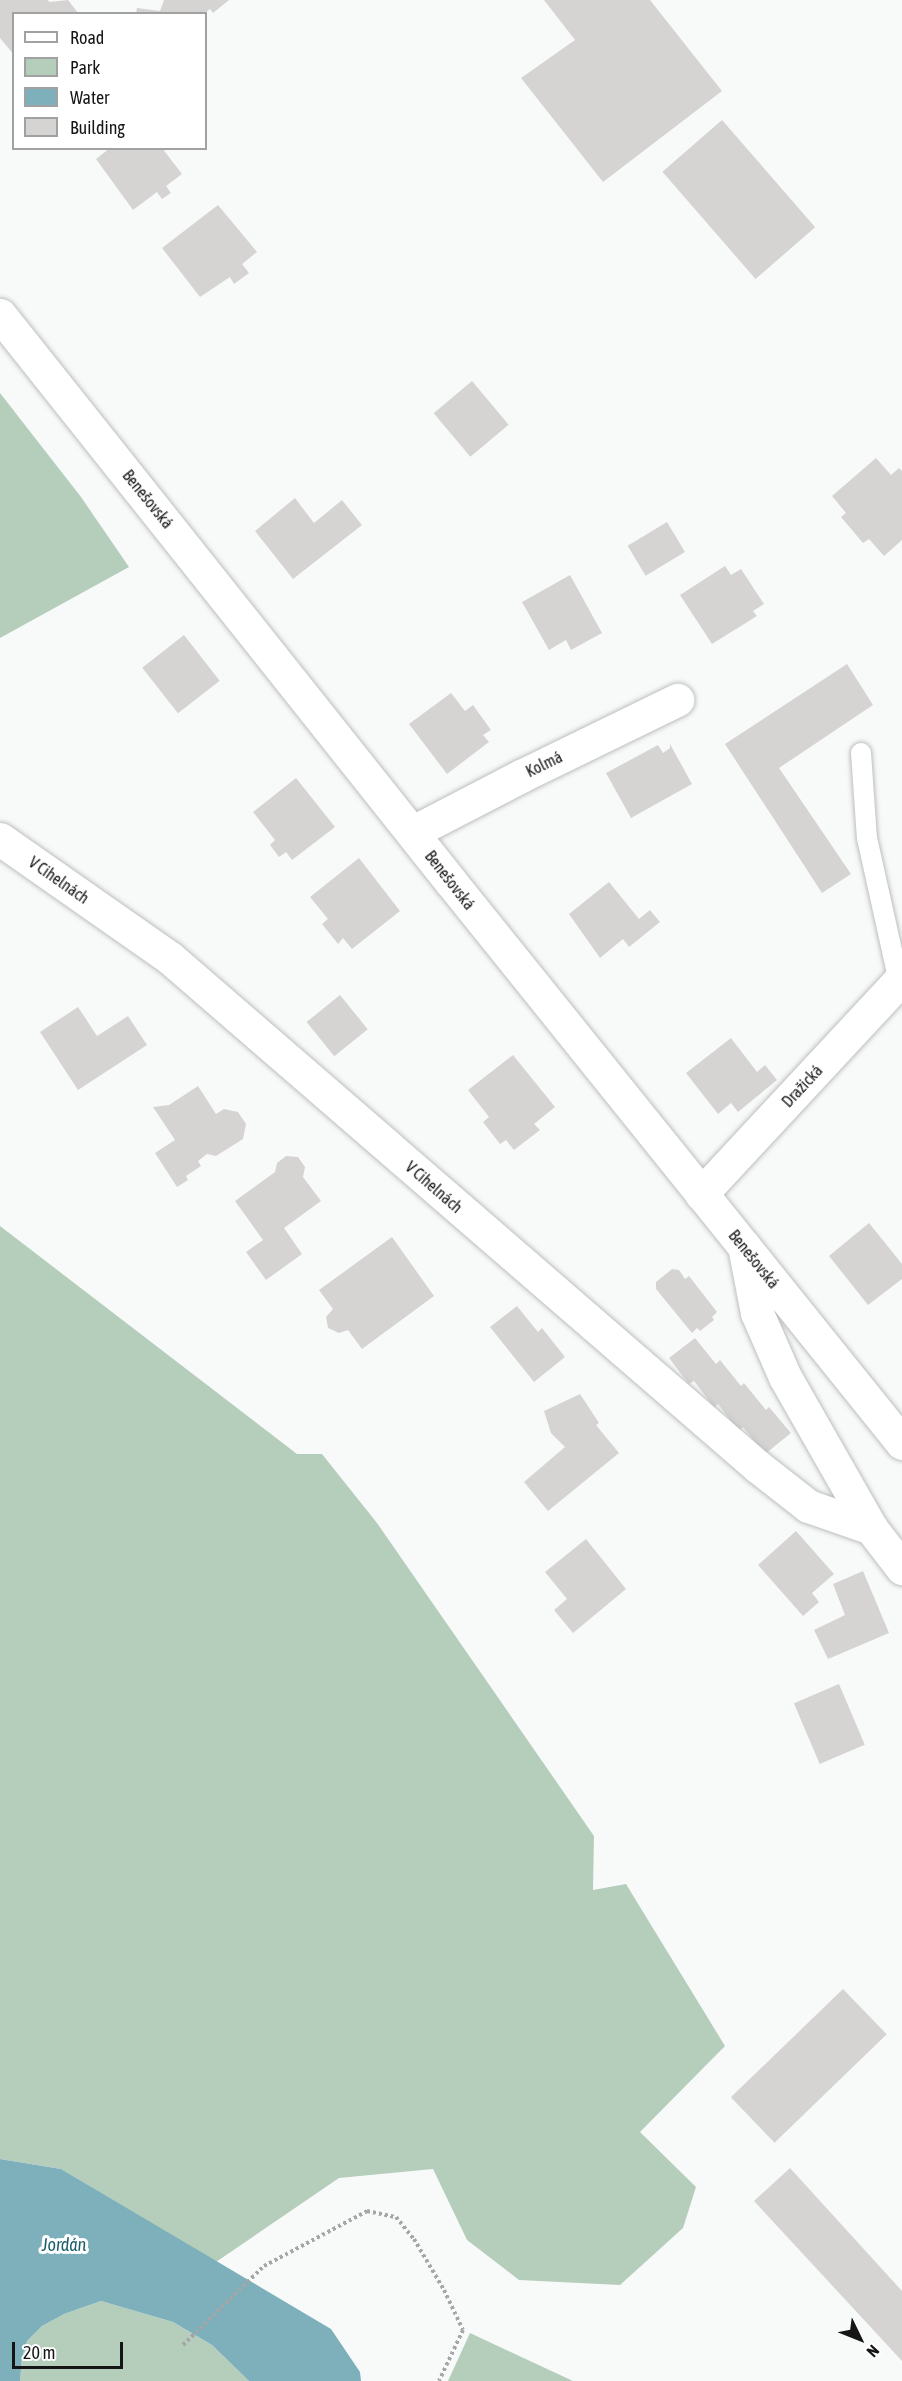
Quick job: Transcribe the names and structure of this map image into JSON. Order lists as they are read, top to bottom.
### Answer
{
  "streets": {
    "street": [
      "Benešovská",
      "Kolmá",
      "V Cihelnách",
      "Dražická"
    ]
  },
  "crossings": [
    ["Benešovská", "Kolmá"],
    ["Benešovská", "Dražická"]
  ],
  "water": ["Jordán"],
  "legend": [
    "Road",
    "Park",
    "Water",
    "Building"
  ],
  "scale_bar": "20 m",
  "north": "bottom right"
}
